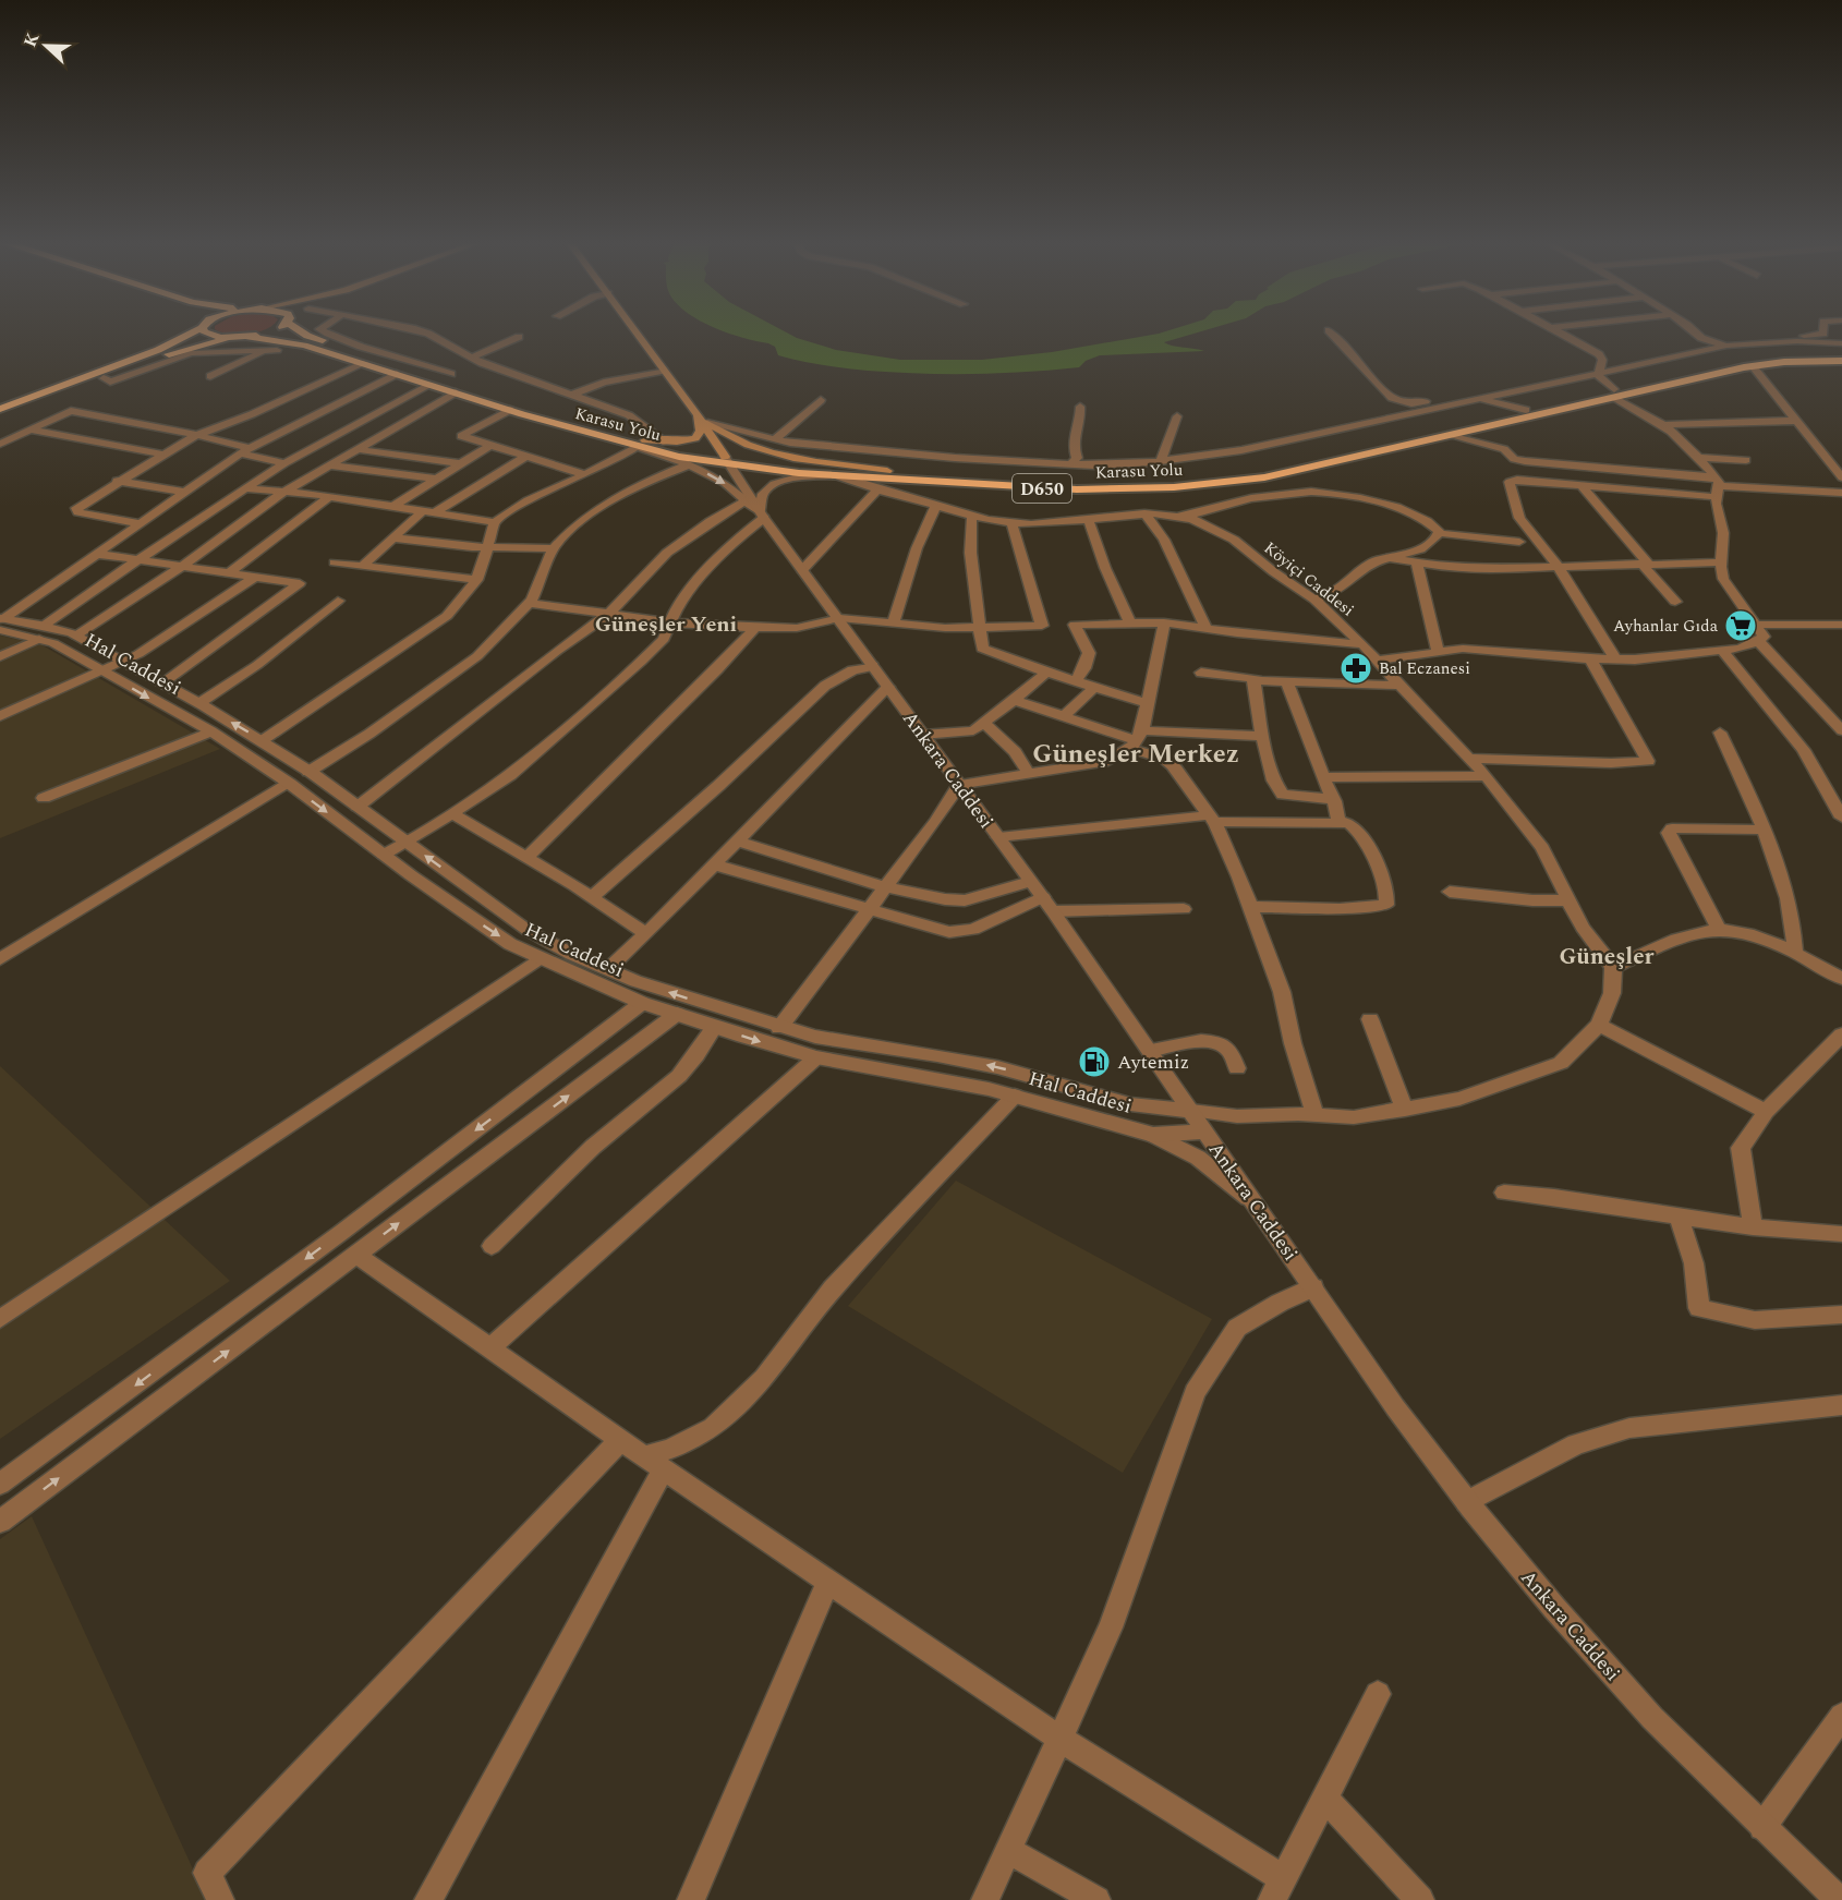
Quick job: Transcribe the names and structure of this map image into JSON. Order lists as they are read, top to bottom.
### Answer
{
  "streets": {
    "highway": ["Karasu Yolu", "D650"],
    "street": ["Köyiçi Caddesi", "Hal Caddesi", "Ankara Caddesi"]
  },
  "crossings": [
    ["Karasu Yolu", "Köyiçi Caddesi"],
    ["Karasu Yolu", "Ankara Caddesi"],
    ["Hal Caddesi", "Ankara Caddesi"]
  ],
  "districts": ["Güneşler Yeni", "Güneşler Merkez", "Güneşler"],
  "places": {
    "supermarket": ["Ayhanlar Gıda"],
    "pharmacy": ["Bal Eczanesi"],
    "fuel station": ["Aytemiz"]
  },
  "north": "left"
}
